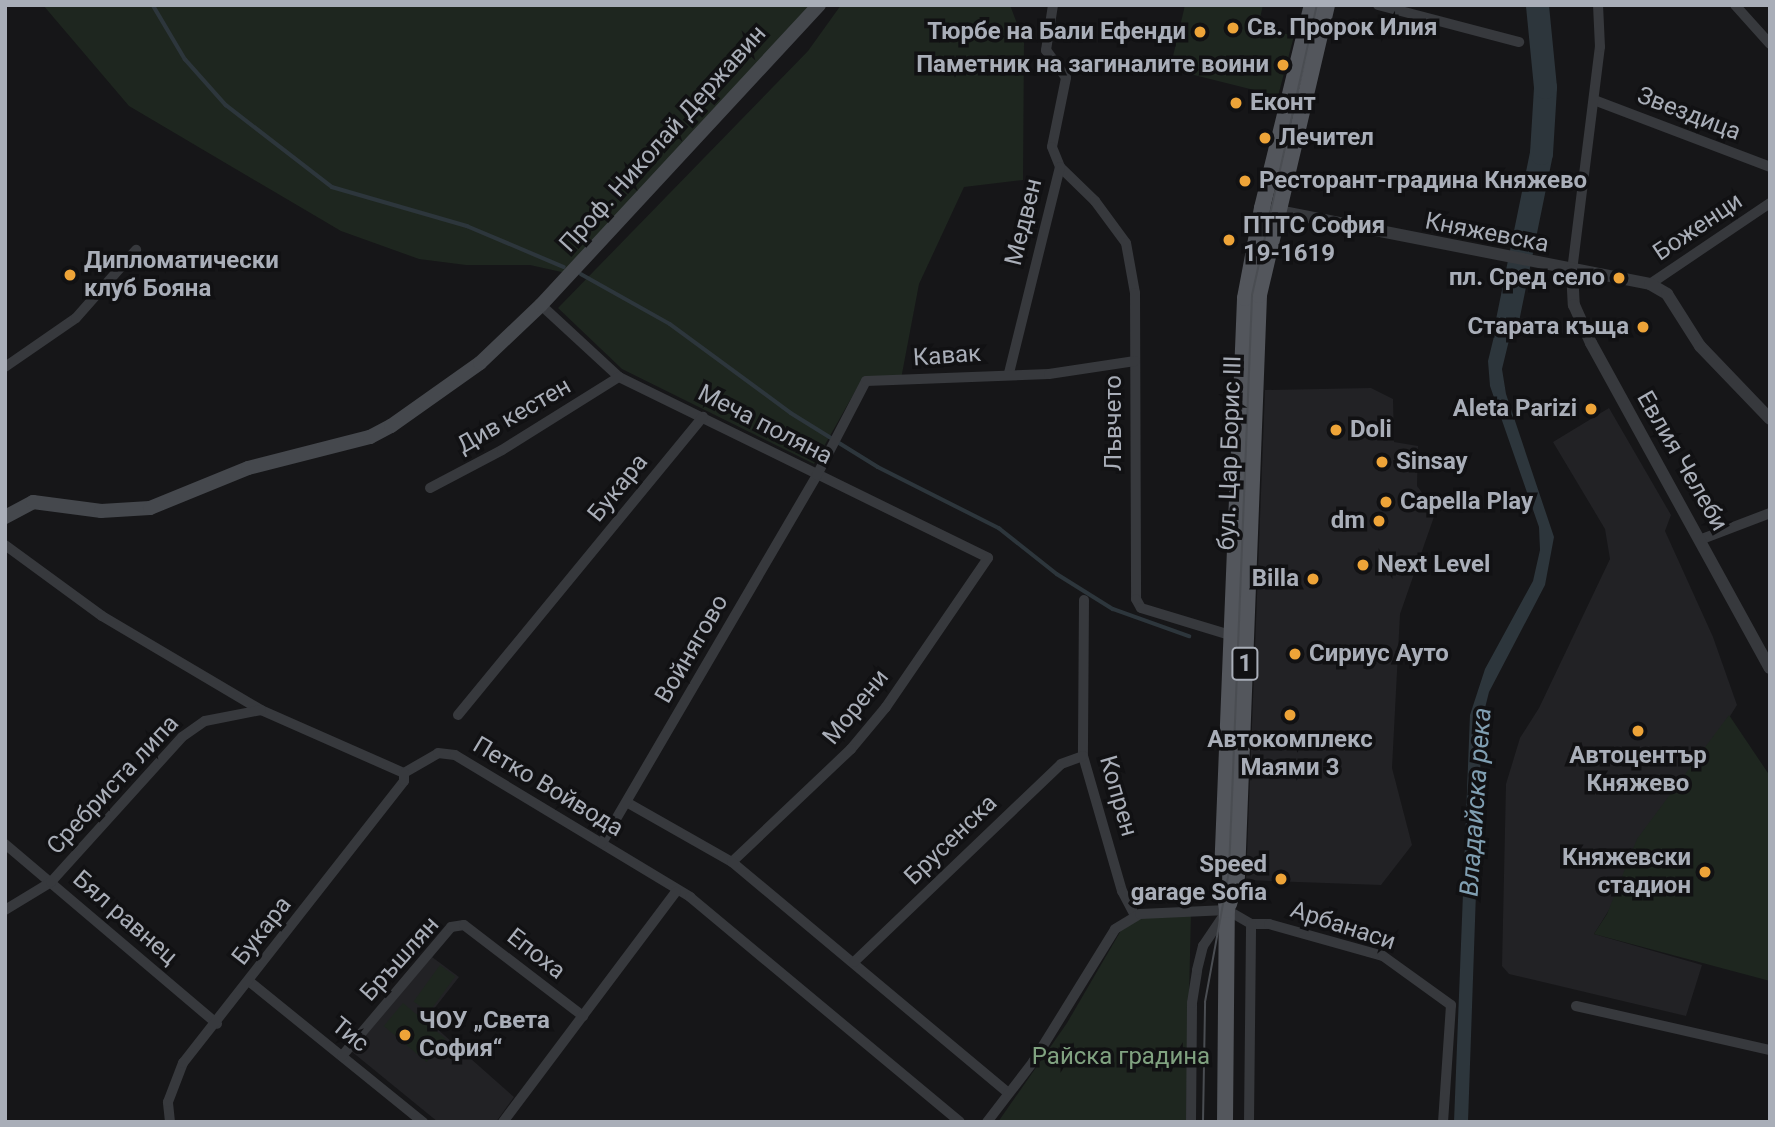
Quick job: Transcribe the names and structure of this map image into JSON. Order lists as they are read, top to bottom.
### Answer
{
  "streets": {
    "main road": ["Проф. Николай Державин", "бул. Цар Борис III", "1"],
    "street": [
      "Звездица",
      "Медвен",
      "Боженци",
      "Княжевска",
      "Кавак",
      "Див кестен",
      "Лъвчето",
      "Меча поляна",
      "Евлия Челеби",
      "Букара",
      "Войнягово",
      "Морени",
      "Сребриста липа",
      "Петко Войвода",
      "Копрен",
      "Брусенска",
      "Бял равнец",
      "Арбанаси",
      "Епоха",
      "Бръшлян",
      "Тис"
    ]
  },
  "crossings": [
    ["Проф. Николай Державин", "Меча поляна"],
    ["Медвен", "Кавак"],
    ["Медвен", "Лъвчето"],
    ["Боженци", "Княжевска"],
    ["Княжевска", "бул. Цар Борис III"],
    ["Княжевска", "Евлия Челеби"],
    ["Кавак", "Лъвчето"],
    ["Кавак", "Меча поляна"],
    ["Кавак", "Войнягово"],
    ["Див кестен", "Меча поляна"],
    ["Лъвчето", "бул. Цар Борис III"],
    ["Меча поляна", "Букара"],
    ["Меча поляна", "Войнягово"],
    ["Меча поляна", "Морени"],
    ["Букара", "Петко Войвода"],
    ["Букара", "Бял равнец"],
    ["Букара", "Тис"],
    ["Войнягово", "Петко Войвода"],
    ["Морени", "Петко Войвода"],
    ["Сребриста липа", "Бял равнец"],
    ["Петко Войвода", "Брусенска"],
    ["Копрен", "Брусенска"],
    ["Епоха", "Бръшлян"],
    ["Бръшлян", "Тис"]
  ],
  "water": ["Владайска река"],
  "parks": ["Райска градина"],
  "places": [
    "Св. Пророк Илия",
    "Тюрбе на Бали Ефенди",
    "Паметник на загиналите воини",
    "Еконт",
    "Лечител",
    "Ресторант-градина Княжево",
    "ПТТС София 19-1619",
    "Дипломатически клуб Бояна",
    "пл. Сред село",
    "Старата къща",
    "Aleta Parizi",
    "Doli",
    "Sinsay",
    "Capella Play",
    "dm",
    "Next Level",
    "Billa",
    "Сириус Ауто",
    "Автокомплекс Маями 3",
    "Автоцентър Княжево",
    "Княжевски стадион",
    "Speed garage Sofia",
    "ЧОУ „Света София“"
  ]
}
